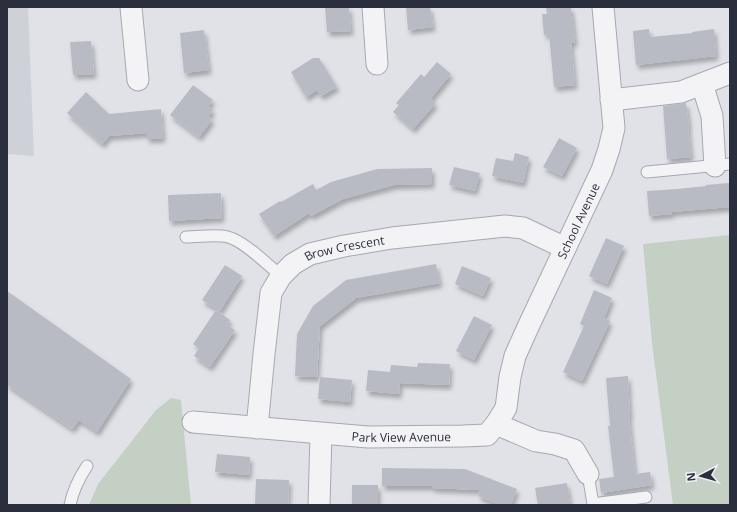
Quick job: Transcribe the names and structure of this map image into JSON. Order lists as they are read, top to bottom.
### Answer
{
  "streets": {
    "street": ["School Avenue", "Brow Crescent", "Park View Avenue"]
  },
  "crossings": [
    ["School Avenue", "Brow Crescent"],
    ["School Avenue", "Park View Avenue"],
    ["Brow Crescent", "Park View Avenue"]
  ],
  "north": "left"
}
